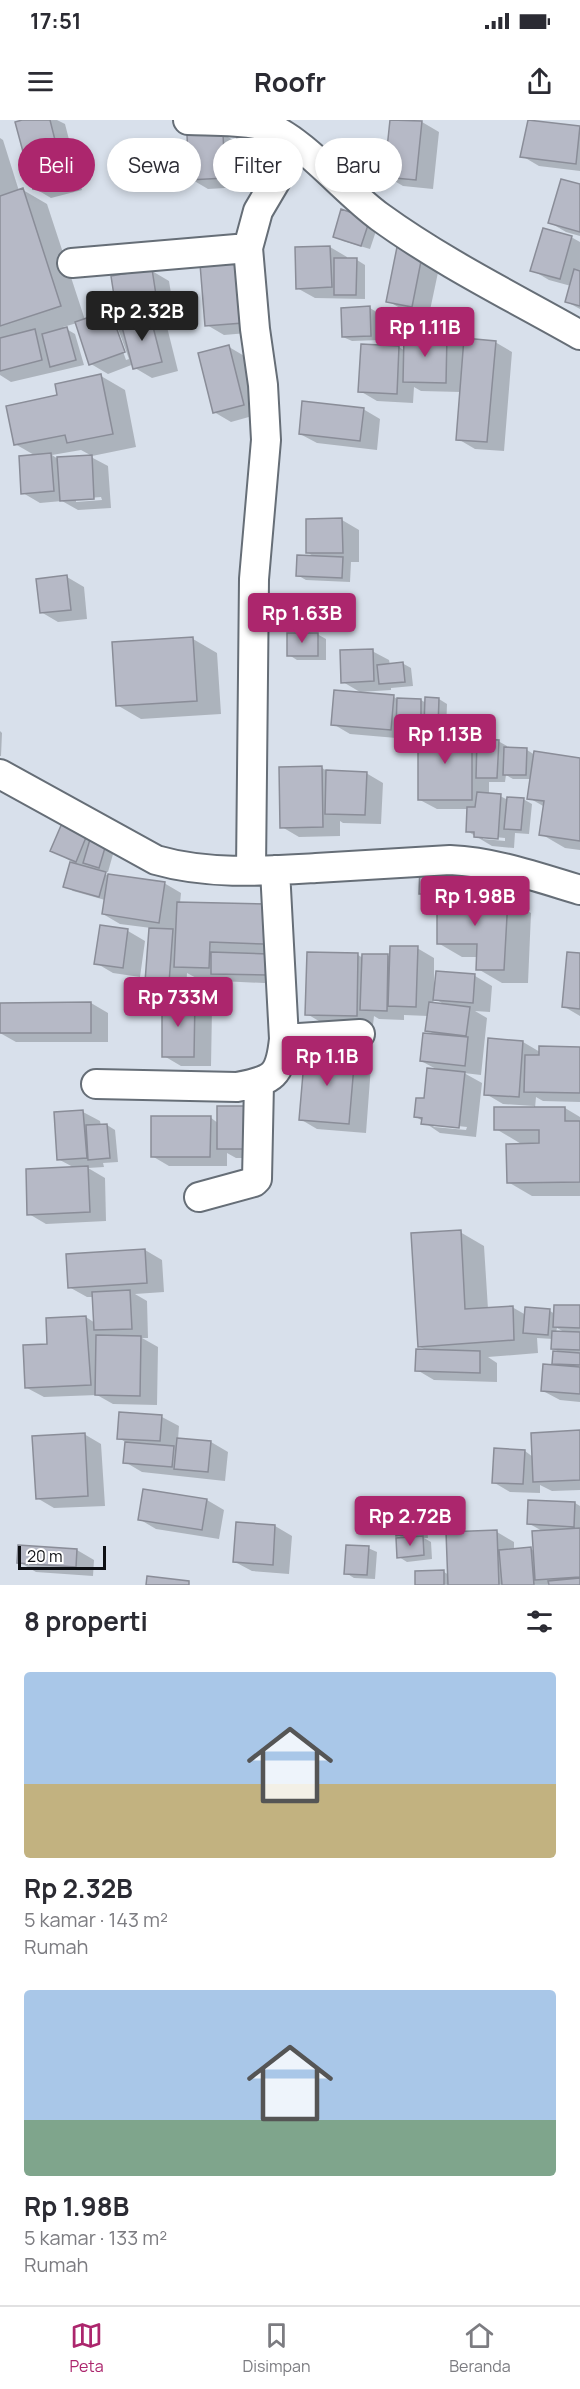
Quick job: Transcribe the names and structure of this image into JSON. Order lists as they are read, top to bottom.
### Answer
{
  "scale_bar": "20 m",
  "page": {
    "status": "17:51",
    "header": "Roofr",
    "chip": [
      "Beli",
      "Sewa",
      "Filter",
      "Baru"
    ],
    "price": [
      "Rp 2.32B",
      "Rp 1.11B",
      "Rp 1.63B",
      "Rp 1.13B",
      "Rp 1.98B",
      "Rp 733M",
      "Rp 1.1B",
      "Rp 2.72B"
    ],
    "scale": "20 m",
    "heading": "8 properti",
    "list": [
      {
        "name": "Rp 2.32B",
        "note": "5 kamar · 143 m² · Rumah"
      },
      {
        "name": "Rp 1.98B",
        "note": "5 kamar · 133 m² · Rumah"
      }
    ],
    "tabs": ["Peta", "Disimpan", "Beranda"]
  }
}
